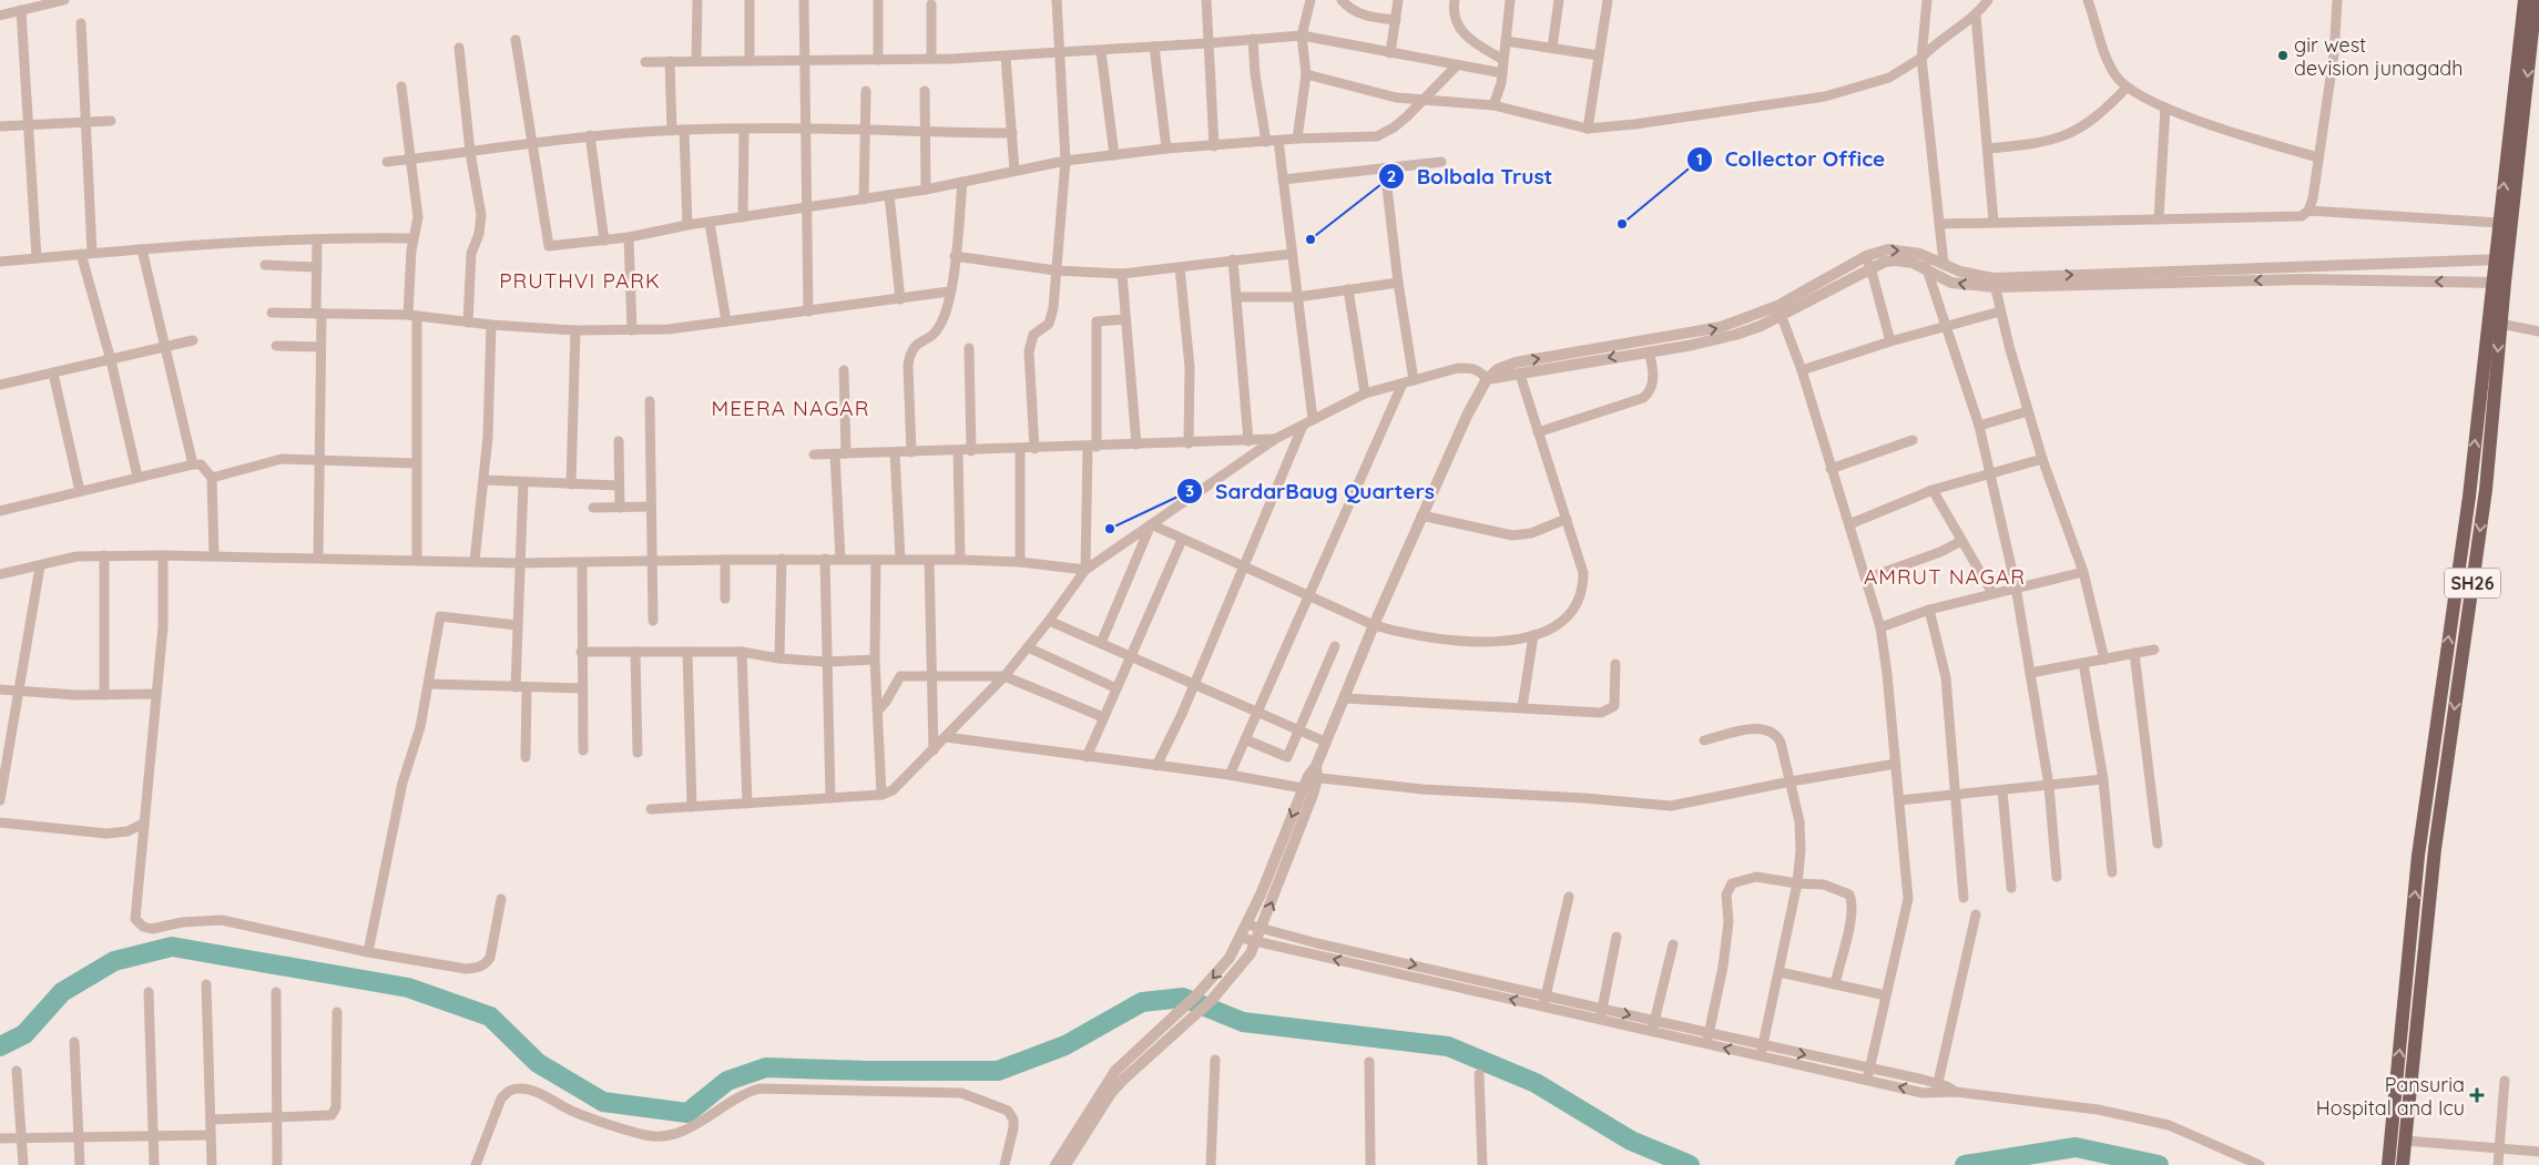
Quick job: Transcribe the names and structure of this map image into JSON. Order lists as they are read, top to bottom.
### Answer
{
  "streets": {
    "main road": ["SH26"]
  },
  "districts": ["PRUTHVI PARK", "MEERA NAGAR", "AMRUT NAGAR"],
  "places": {
    "other": [
      "gir west devision junagadh",
      "Collector Office",
      "Bolbala Trust",
      "SardarBaug Quarters"
    ],
    "health": ["Pansuria Hospital and Icu"]
  }
}
